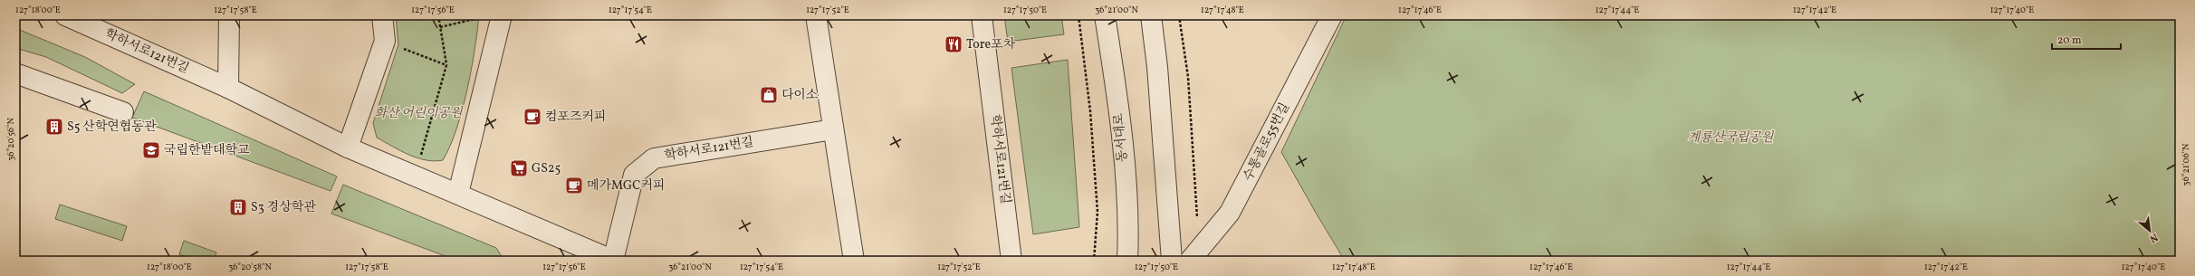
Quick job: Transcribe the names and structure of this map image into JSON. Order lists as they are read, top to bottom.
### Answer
{
  "streets": {
    "street": ["학하서로121번길", "동서대로", "수통골로55번길"]
  },
  "parks": ["화산 어린이공원", "계룡산국립공원"],
  "places": {
    "restaurant": ["Tore포차"],
    "shop": ["다이소"],
    "cafe": ["컴포즈커피", "메가MGC커피"],
    "building": ["S5 산학연협동관", "S3 경상학관"],
    "school or university": ["국립한밭대학교"],
    "supermarket": ["GS25"]
  },
  "scale_bar": "20 m",
  "north": "bottom right",
  "coordinates": [
    "127°18'00\"E",
    "127°17'58\"E",
    "127°17'56\"E",
    "127°17'54\"E",
    "127°17'52\"E",
    "127°17'50\"E",
    "36°21'00\"N",
    "127°17'48\"E",
    "127°17'46\"E",
    "127°17'44\"E",
    "127°17'42\"E",
    "127°17'40\"E",
    "36°20'56\"N",
    "36°21'06\"N",
    "36°20'58\"N"
  ]
}
